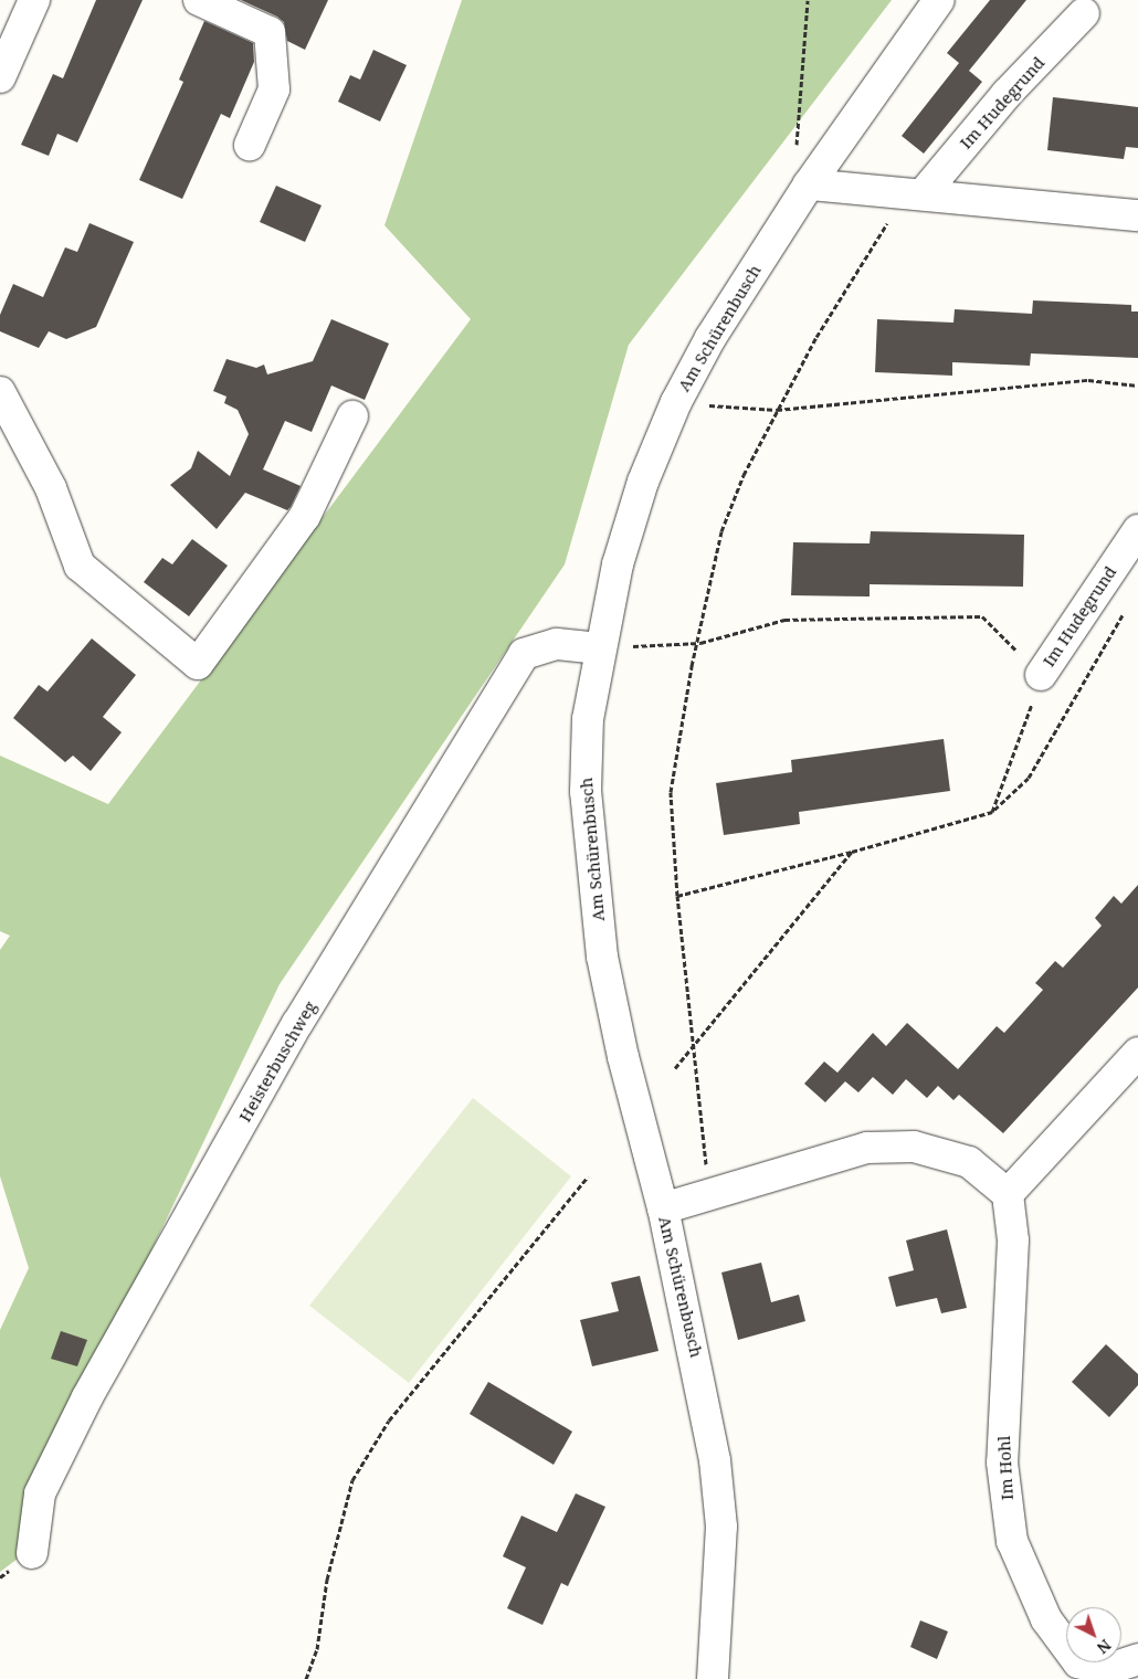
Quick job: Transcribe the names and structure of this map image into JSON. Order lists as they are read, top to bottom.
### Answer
{
  "streets": {
    "street": [
      "Im Hudegrund",
      "Am Schürenbusch",
      "Heisterbuschweg",
      "Im Hohl"
    ]
  },
  "crossings": [
    ["Am Schürenbusch", "Heisterbuschweg"]
  ],
  "north": "bottom right"
}
